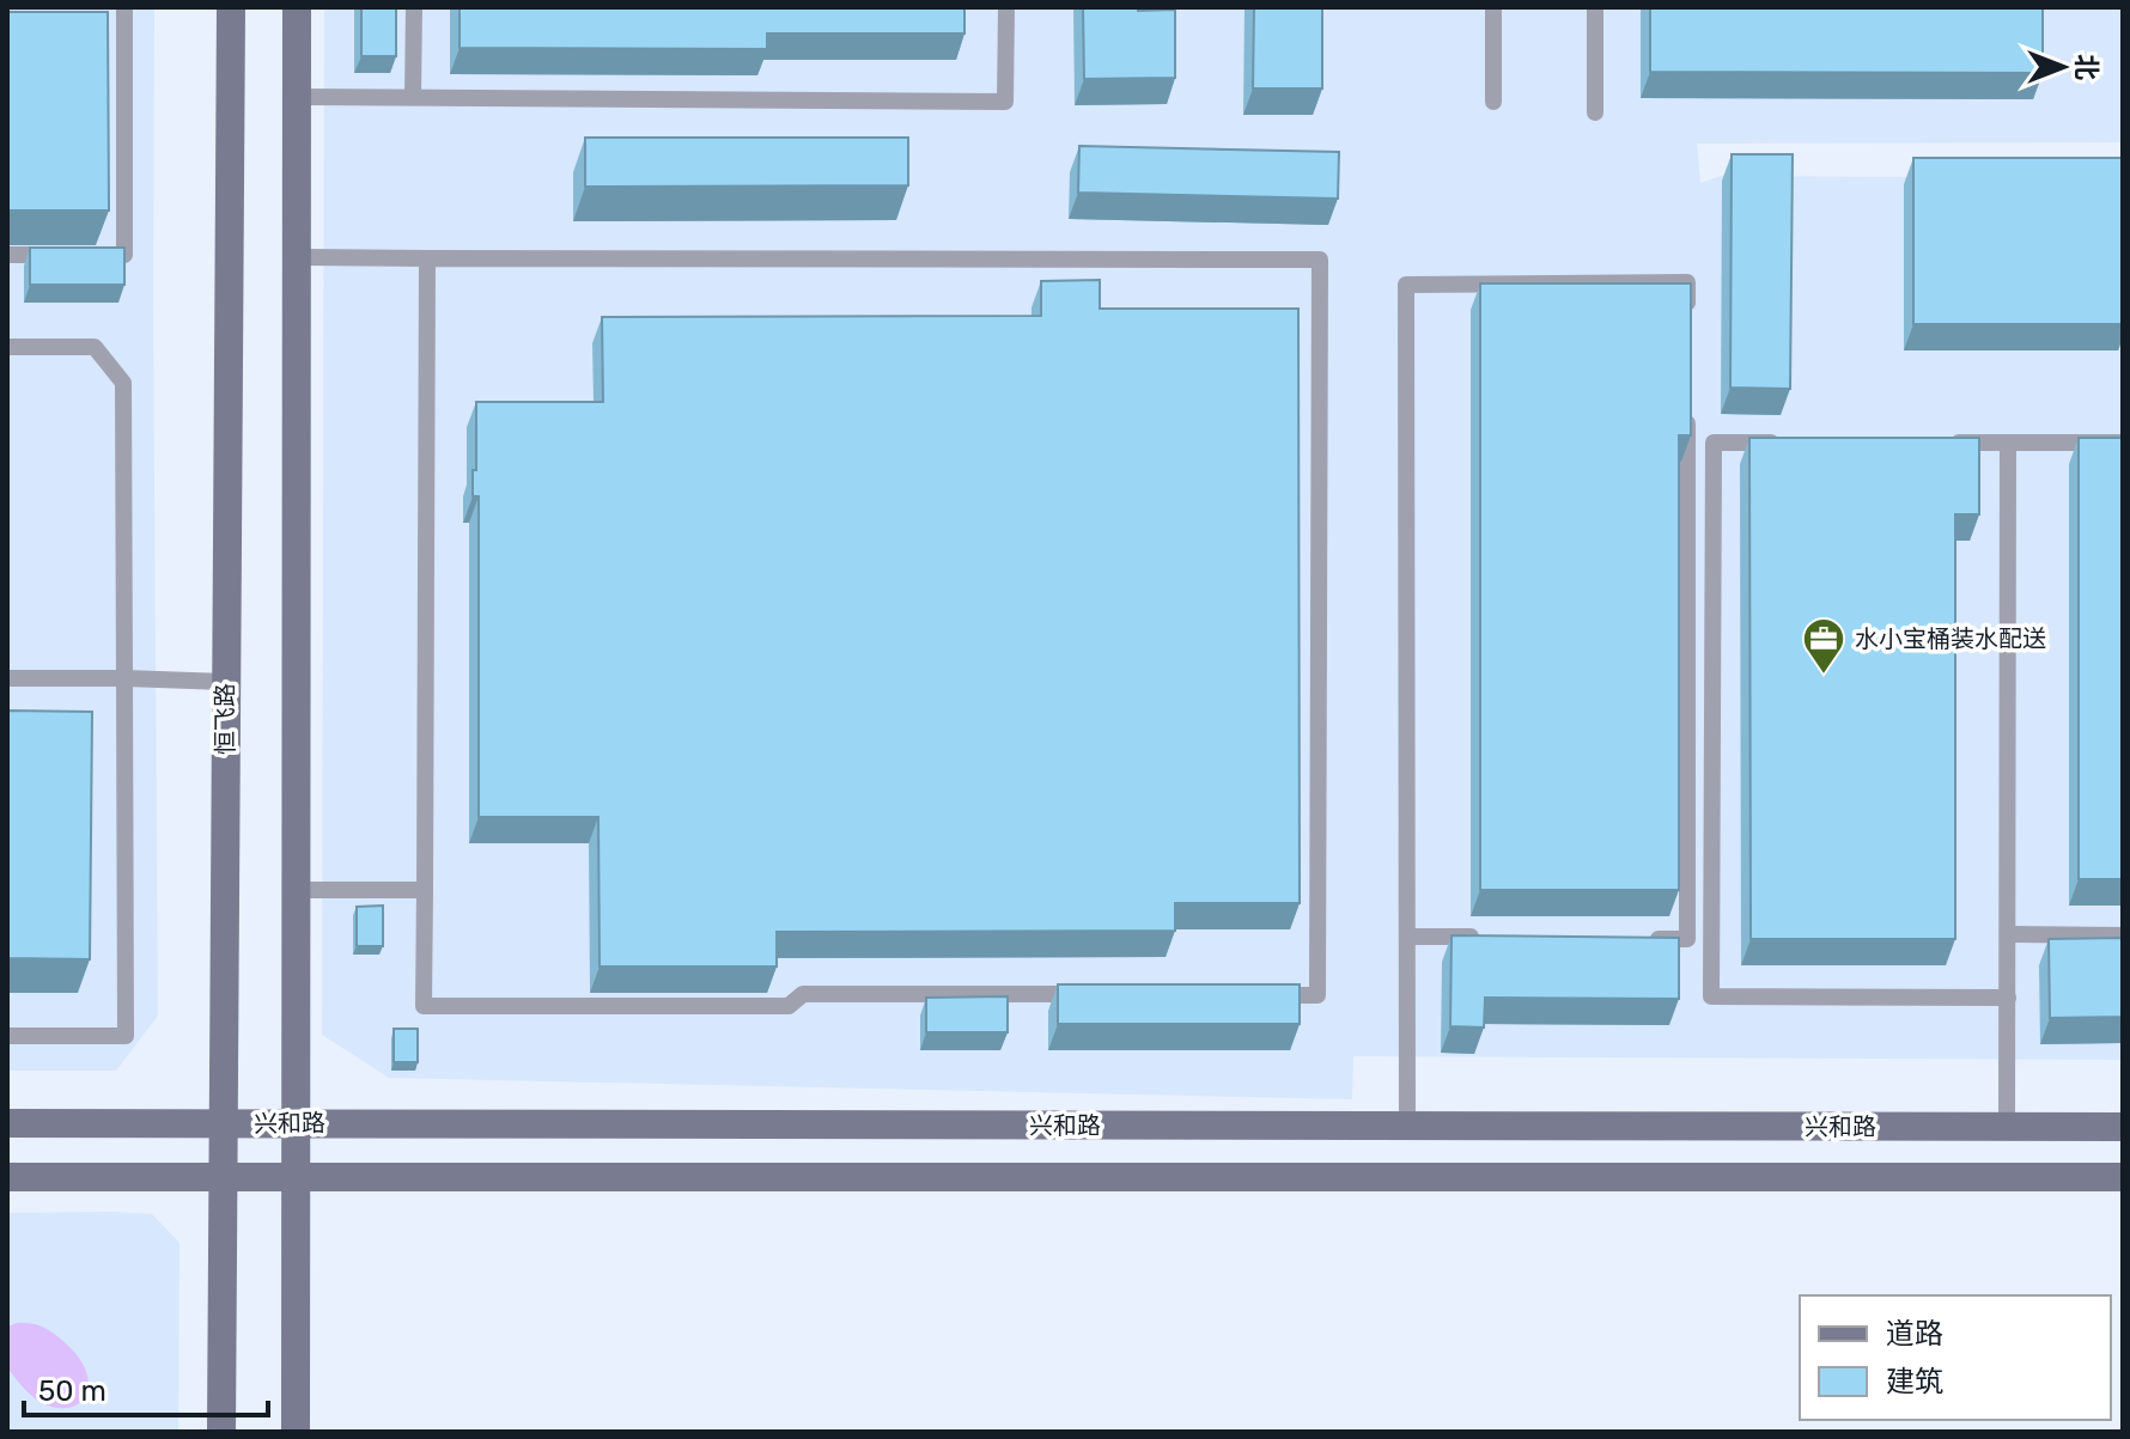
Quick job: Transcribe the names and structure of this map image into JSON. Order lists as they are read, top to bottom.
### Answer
{
  "streets": {
    "main road": ["恒飞路", "兴和路"]
  },
  "crossings": [
    ["恒飞路", "兴和路"]
  ],
  "places": {
    "office": ["水小宝桶装水配送"]
  },
  "legend": ["道路", "建筑"],
  "scale_bar": "50 m",
  "north": "right"
}
